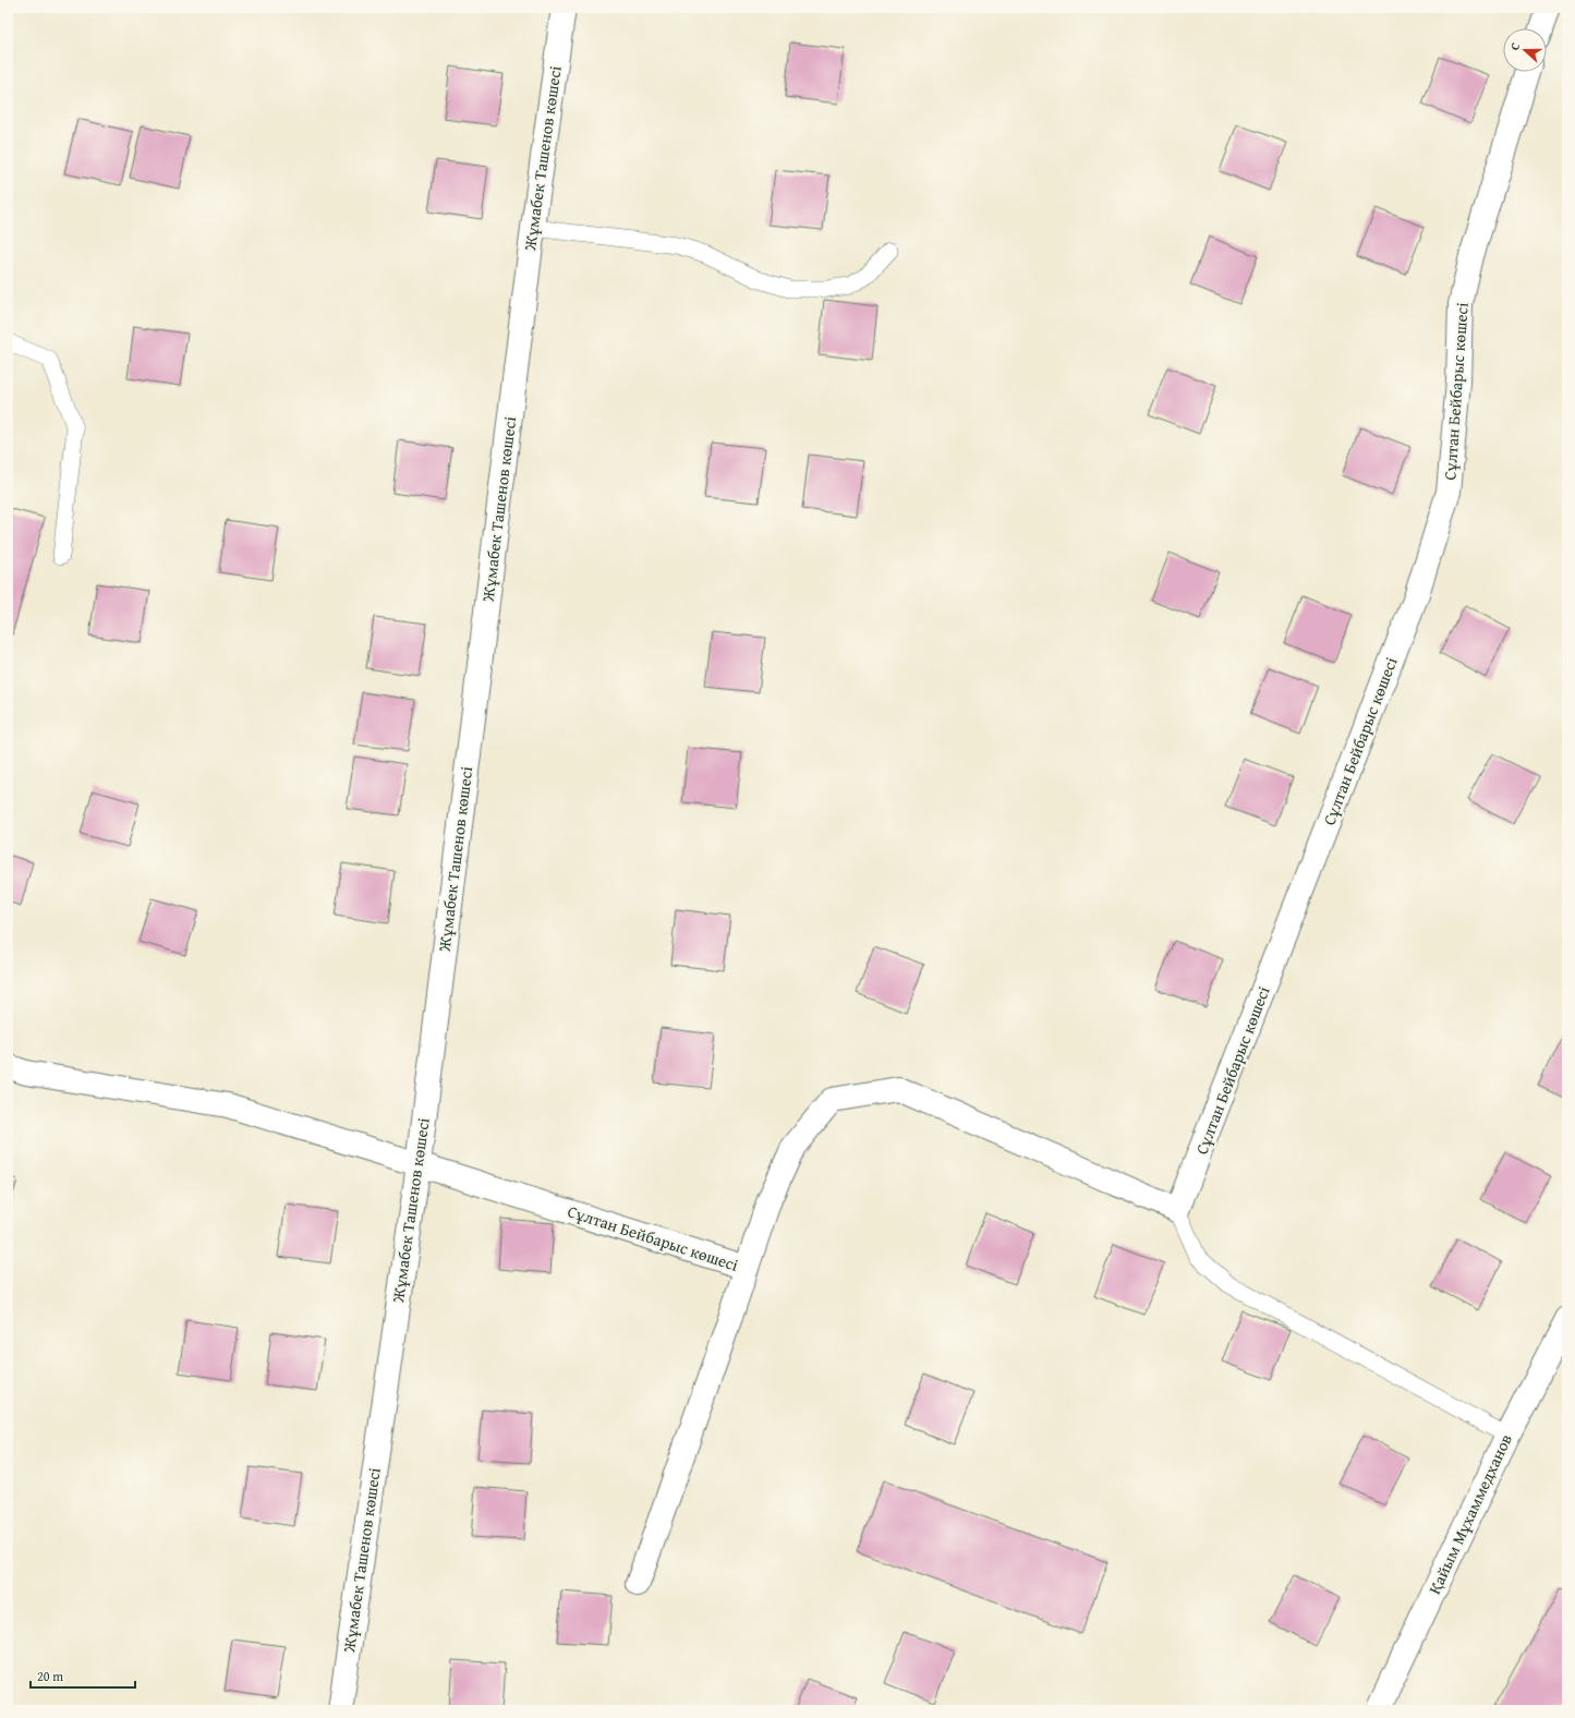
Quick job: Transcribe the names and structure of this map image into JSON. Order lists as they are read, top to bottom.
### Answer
{
  "streets": {
    "street": ["Жұмабек Ташенов көшесі", "Сұлтан Бейбарыс көшесі", "Қайым Мұхаммедханов"]
  },
  "crossings": [
    ["Жұмабек Ташенов көшесі", "Сұлтан Бейбарыс көшесі"]
  ],
  "scale_bar": "20 m",
  "north": "left"
}
